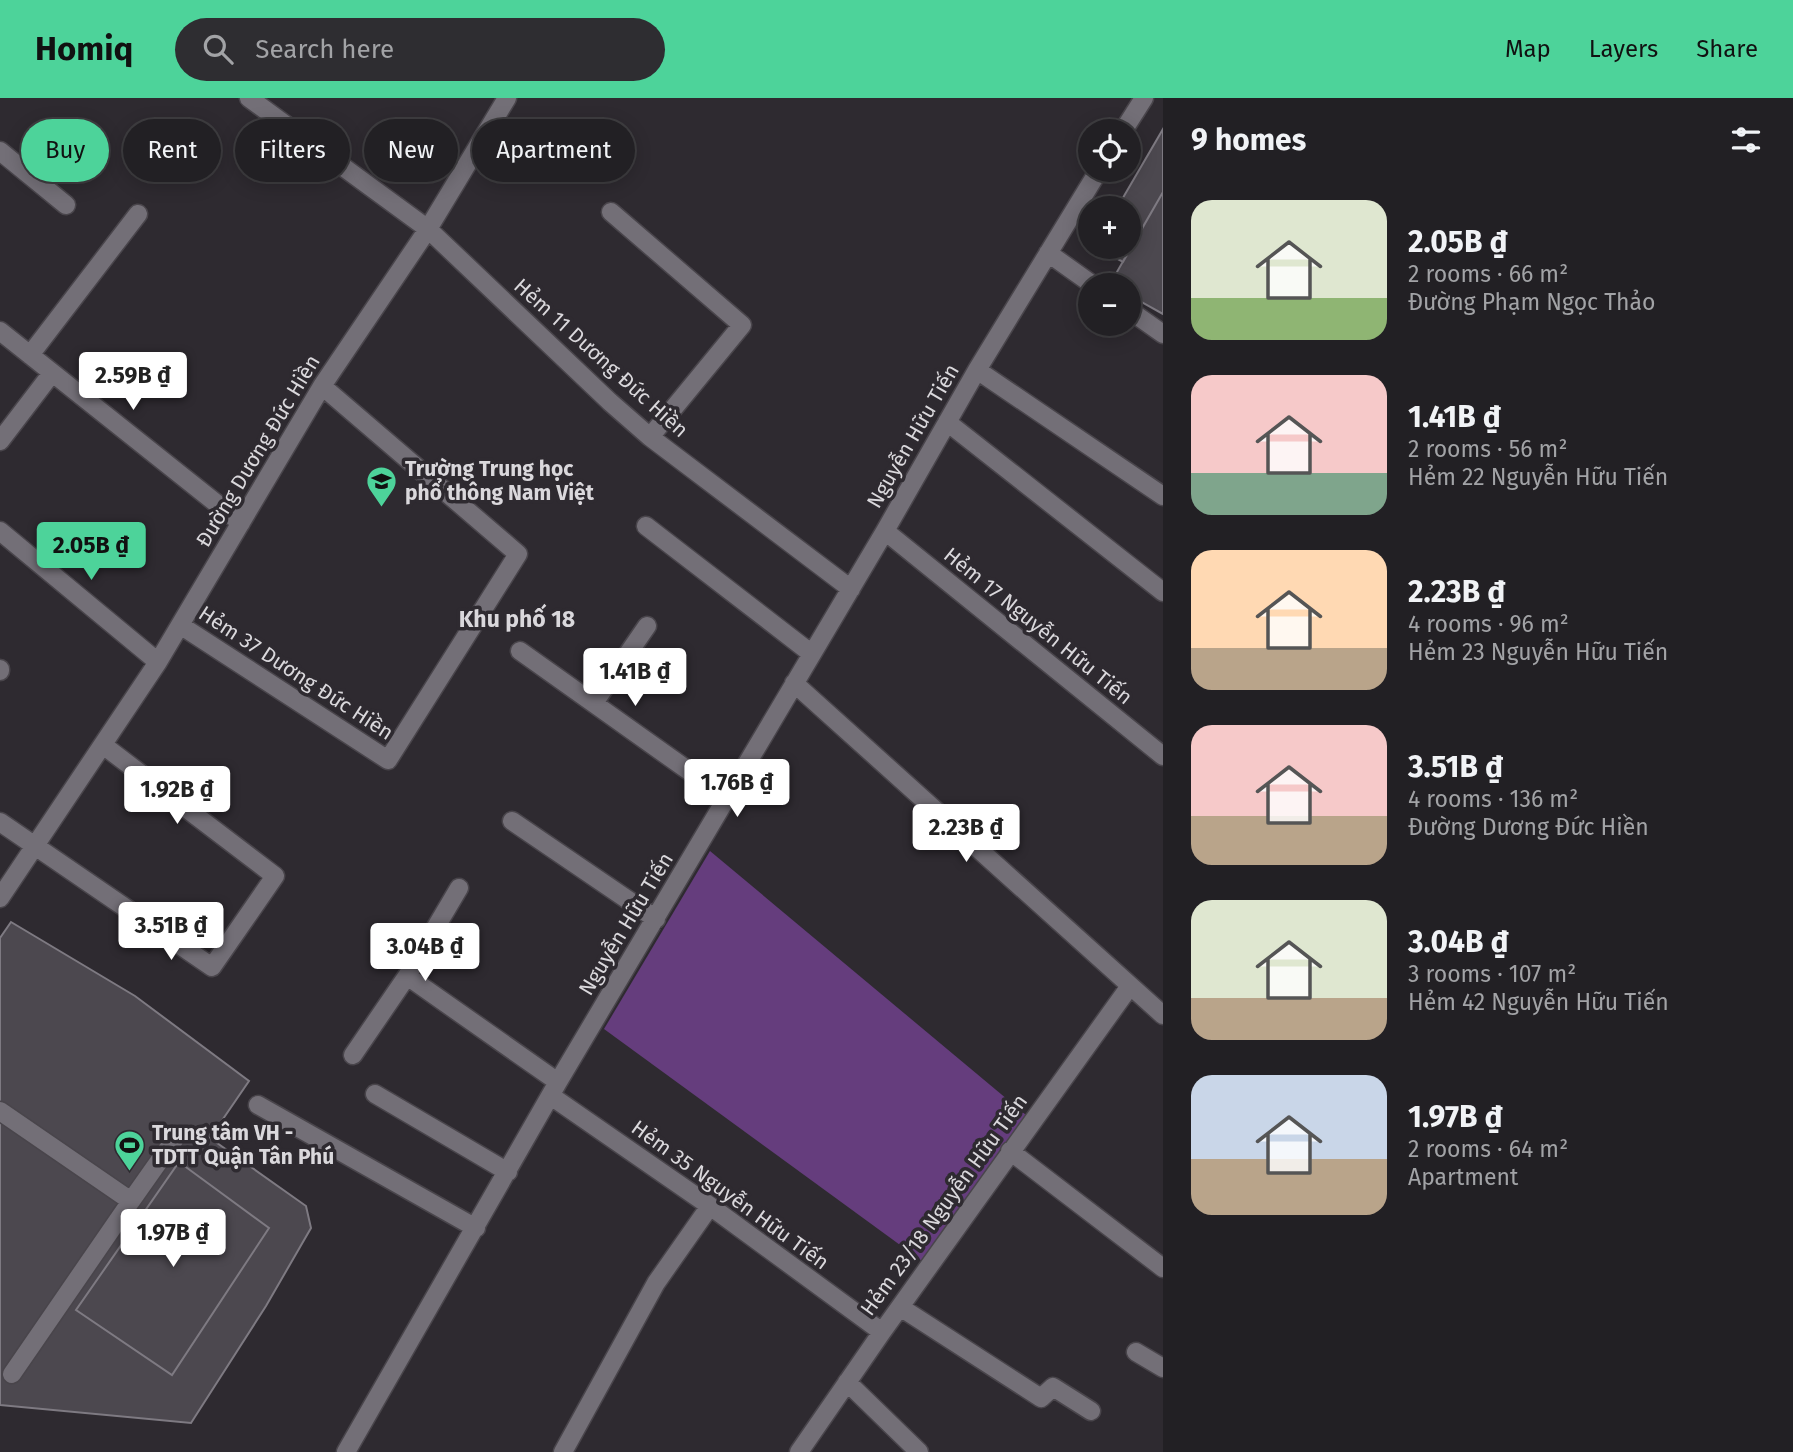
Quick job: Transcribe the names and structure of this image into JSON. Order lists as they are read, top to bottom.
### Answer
{
  "streets": {
    "street": [
      "Hẻm 11 Dương Đức Hiền",
      "Nguyễn Hữu Tiến",
      "Đường Dương Đức Hiền",
      "Hẻm 17 Nguyễn Hữu Tiến",
      "Hẻm 37 Dương Đức Hiền",
      "Hẻm 35 Nguyễn Hữu Tiến",
      "Hẻm 23/18 Nguyễn Hữu Tiến"
    ]
  },
  "crossings": [
    ["Hẻm 11 Dương Đức Hiền", "Nguyễn Hữu Tiến"],
    ["Hẻm 11 Dương Đức Hiền", "Đường Dương Đức Hiền"],
    ["Nguyễn Hữu Tiến", "Hẻm 17 Nguyễn Hữu Tiến"],
    ["Nguyễn Hữu Tiến", "Hẻm 35 Nguyễn Hữu Tiến"],
    ["Đường Dương Đức Hiền", "Hẻm 37 Dương Đức Hiền"],
    ["Hẻm 35 Nguyễn Hữu Tiến", "Hẻm 23/18 Nguyễn Hữu Tiến"]
  ],
  "districts": ["Khu phố 18"],
  "places": {
    "school or university": ["Trường Trung học phổ thông Nam Việt"],
    "sports": ["Trung tâm VH - TDTT Quận Tân Phú"]
  },
  "page": {
    "header": "Homiq",
    "search": "Search here",
    "nav": ["Map", "Layers", "Share"],
    "heading": "9 homes",
    "map_buttons": ["+", "−"],
    "chip": [
      "Buy",
      "Rent",
      "Filters",
      "New",
      "Apartment"
    ],
    "list": [
      {
        "name": "2.05B ₫",
        "note": "2 rooms · 66 m² · Đường Phạm Ngọc Thảo"
      },
      {
        "name": "1.41B ₫",
        "note": "2 rooms · 56 m² · Hẻm 22 Nguyễn Hữu Tiến"
      },
      {
        "name": "2.23B ₫",
        "note": "4 rooms · 96 m² · Hẻm 23 Nguyễn Hữu Tiến"
      },
      {
        "name": "3.51B ₫",
        "note": "4 rooms · 136 m² · Đường Dương Đức Hiền"
      },
      {
        "name": "3.04B ₫",
        "note": "3 rooms · 107 m² · Hẻm 42 Nguyễn Hữu Tiến"
      },
      {
        "name": "1.97B ₫",
        "note": "2 rooms · 64 m² · Apartment"
      }
    ],
    "price": [
      "2.59B ₫",
      "2.05B ₫",
      "1.41B ₫",
      "1.76B ₫",
      "1.92B ₫",
      "2.23B ₫",
      "3.51B ₫",
      "3.04B ₫",
      "1.97B ₫"
    ]
  }
}
